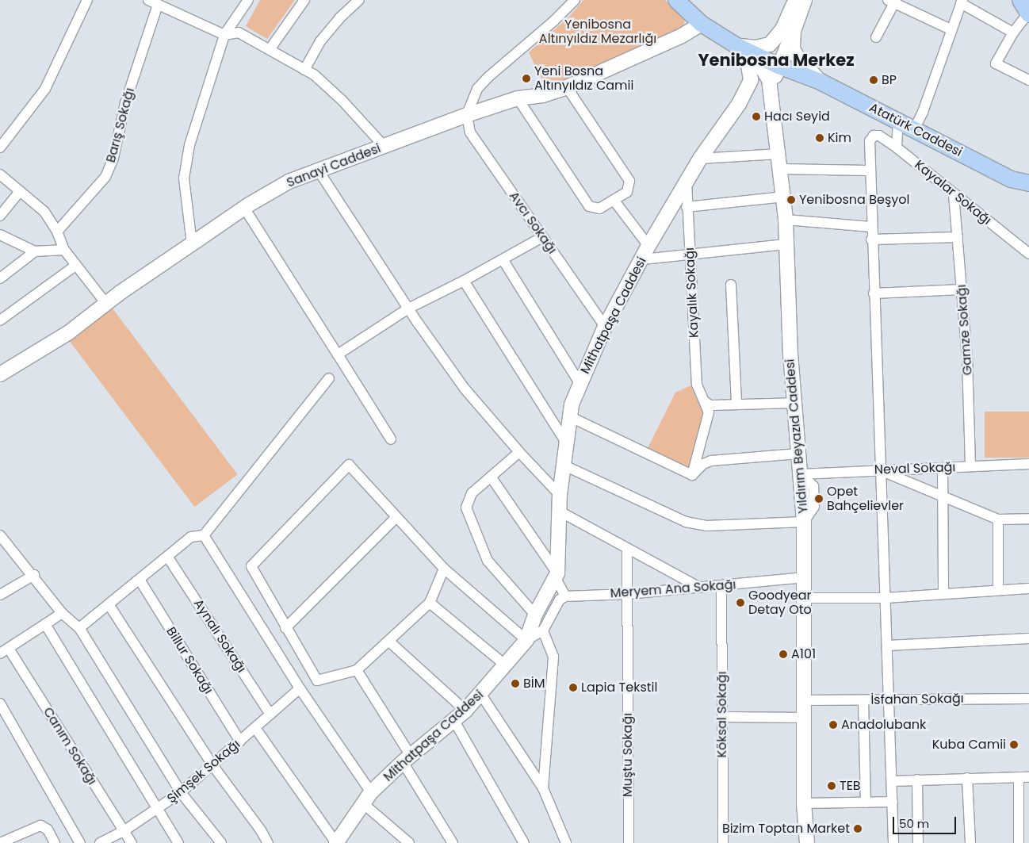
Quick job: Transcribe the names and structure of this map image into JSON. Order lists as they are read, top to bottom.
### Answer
{
  "streets": {
    "main road": [
      "Atatürk Caddesi",
      "Sanayi Caddesi",
      "Mithatpaşa Caddesi",
      "Yıldırım Beyazıd Caddesi"
    ],
    "street": [
      "Barış Sokağı",
      "Kayalar Sokağı",
      "Avcı Sokağı",
      "Kayalık Sokağı",
      "Gamze Sokağı",
      "Neval Sokağı",
      "Meryem Ana Sokağı",
      "Aynalı Sokağı",
      "Billur Sokağı",
      "İsfahan Sokağı",
      "Köksal Sokağı",
      "Canım Sokağı",
      "Muştu Sokağı",
      "Şimşek Sokağı"
    ]
  },
  "crossings": [
    ["Atatürk Caddesi", "Sanayi Caddesi"],
    ["Atatürk Caddesi", "Mithatpaşa Caddesi"],
    ["Atatürk Caddesi", "Yıldırım Beyazıd Caddesi"],
    ["Sanayi Caddesi", "Avcı Sokağı"],
    ["Kayalar Sokağı", "Gamze Sokağı"],
    ["Avcı Sokağı", "Mithatpaşa Caddesi"],
    ["Kayalık Sokağı", "Mithatpaşa Caddesi"],
    ["Mithatpaşa Caddesi", "Yıldırım Beyazıd Caddesi"],
    ["Gamze Sokağı", "Neval Sokağı"],
    ["Yıldırım Beyazıd Caddesi", "Neval Sokağı"],
    ["Yıldırım Beyazıd Caddesi", "Meryem Ana Sokağı"],
    ["Yıldırım Beyazıd Caddesi", "İsfahan Sokağı"],
    ["Meryem Ana Sokağı", "Köksal Sokağı"],
    ["Meryem Ana Sokağı", "Muştu Sokağı"],
    ["Aynalı Sokağı", "Şimşek Sokağı"],
    ["Billur Sokağı", "Şimşek Sokağı"],
    ["Canım Sokağı", "Şimşek Sokağı"]
  ],
  "districts": ["Yenibosna Merkez"],
  "parks": ["Yenibosna Altınyıldız Mezarlığı"],
  "places": [
    "Yeni Bosna Altınyıldız Camii",
    "BP",
    "Hacı Seyid",
    "Kim",
    "Yenibosna Beşyol",
    "Opet Bahçelievler",
    "Goodyear Detay Oto",
    "A101",
    "BİM",
    "Lapia Tekstil",
    "Anadolubank",
    "Kuba Camii",
    "TEB",
    "Bizim Toptan Market"
  ],
  "scale_bar": "50 m"
}
